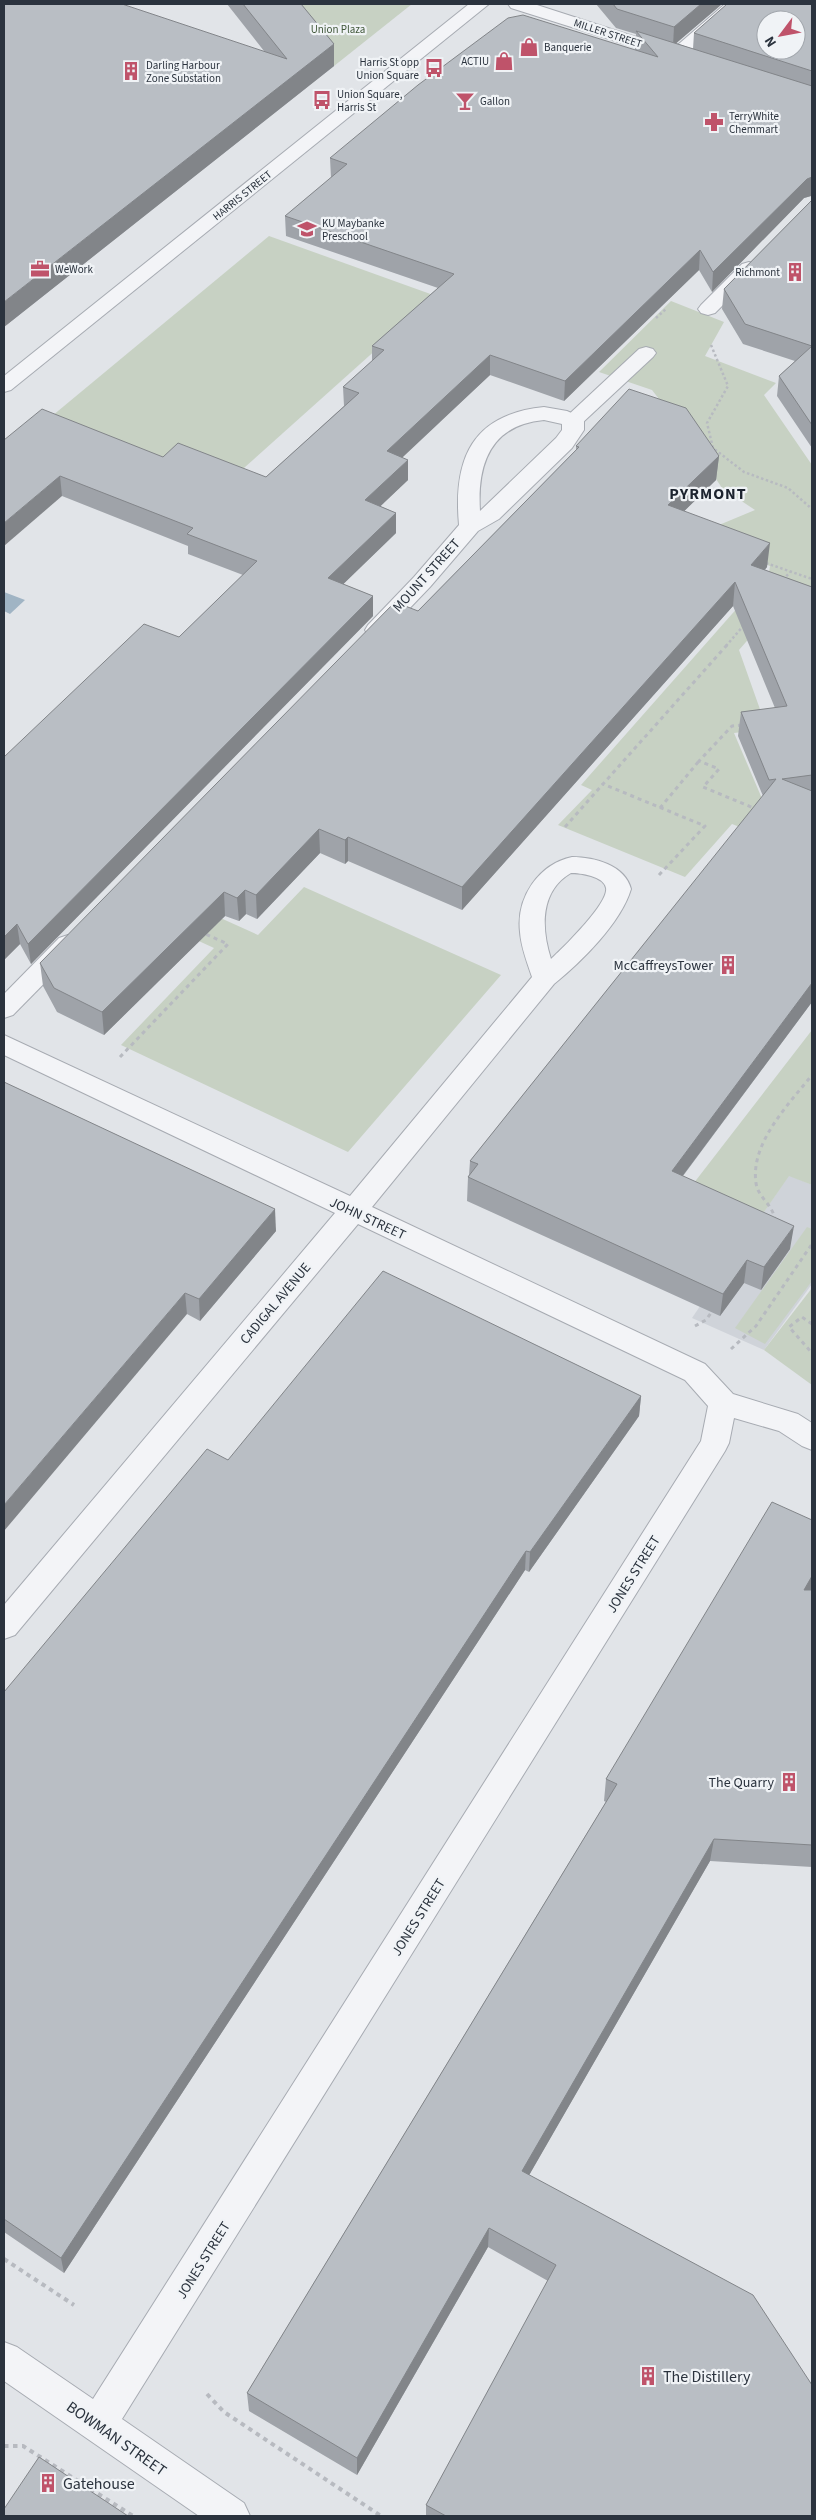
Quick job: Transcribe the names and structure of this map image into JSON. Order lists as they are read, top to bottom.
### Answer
{
  "streets": {
    "street": [
      "MILLER STREET",
      "HARRIS STREET",
      "MOUNT STREET",
      "JOHN STREET",
      "CADIGAL AVENUE",
      "JONES STREET",
      "BOWMAN STREET"
    ]
  },
  "crossings": [
    ["JOHN STREET", "CADIGAL AVENUE"],
    ["JOHN STREET", "JONES STREET"],
    ["JONES STREET", "BOWMAN STREET"]
  ],
  "districts": ["PYRMONT"],
  "parks": ["Union Plaza"],
  "places": {
    "shop": ["Banquerie", "ACTIU"],
    "bus stop": ["Harris St opp Union Square", "Union Square, Harris St"],
    "building": [
      "Darling Harbour Zone Substation",
      "Richmont",
      "McCaffreysTower",
      "The Quarry",
      "The Distillery",
      "Gatehouse"
    ],
    "bar": ["Gallon"],
    "pharmacy": ["TerryWhite Chemmart"],
    "school or university": ["KU Maybanke Preschool"],
    "office": ["WeWork"]
  },
  "north": "bottom left"
}
